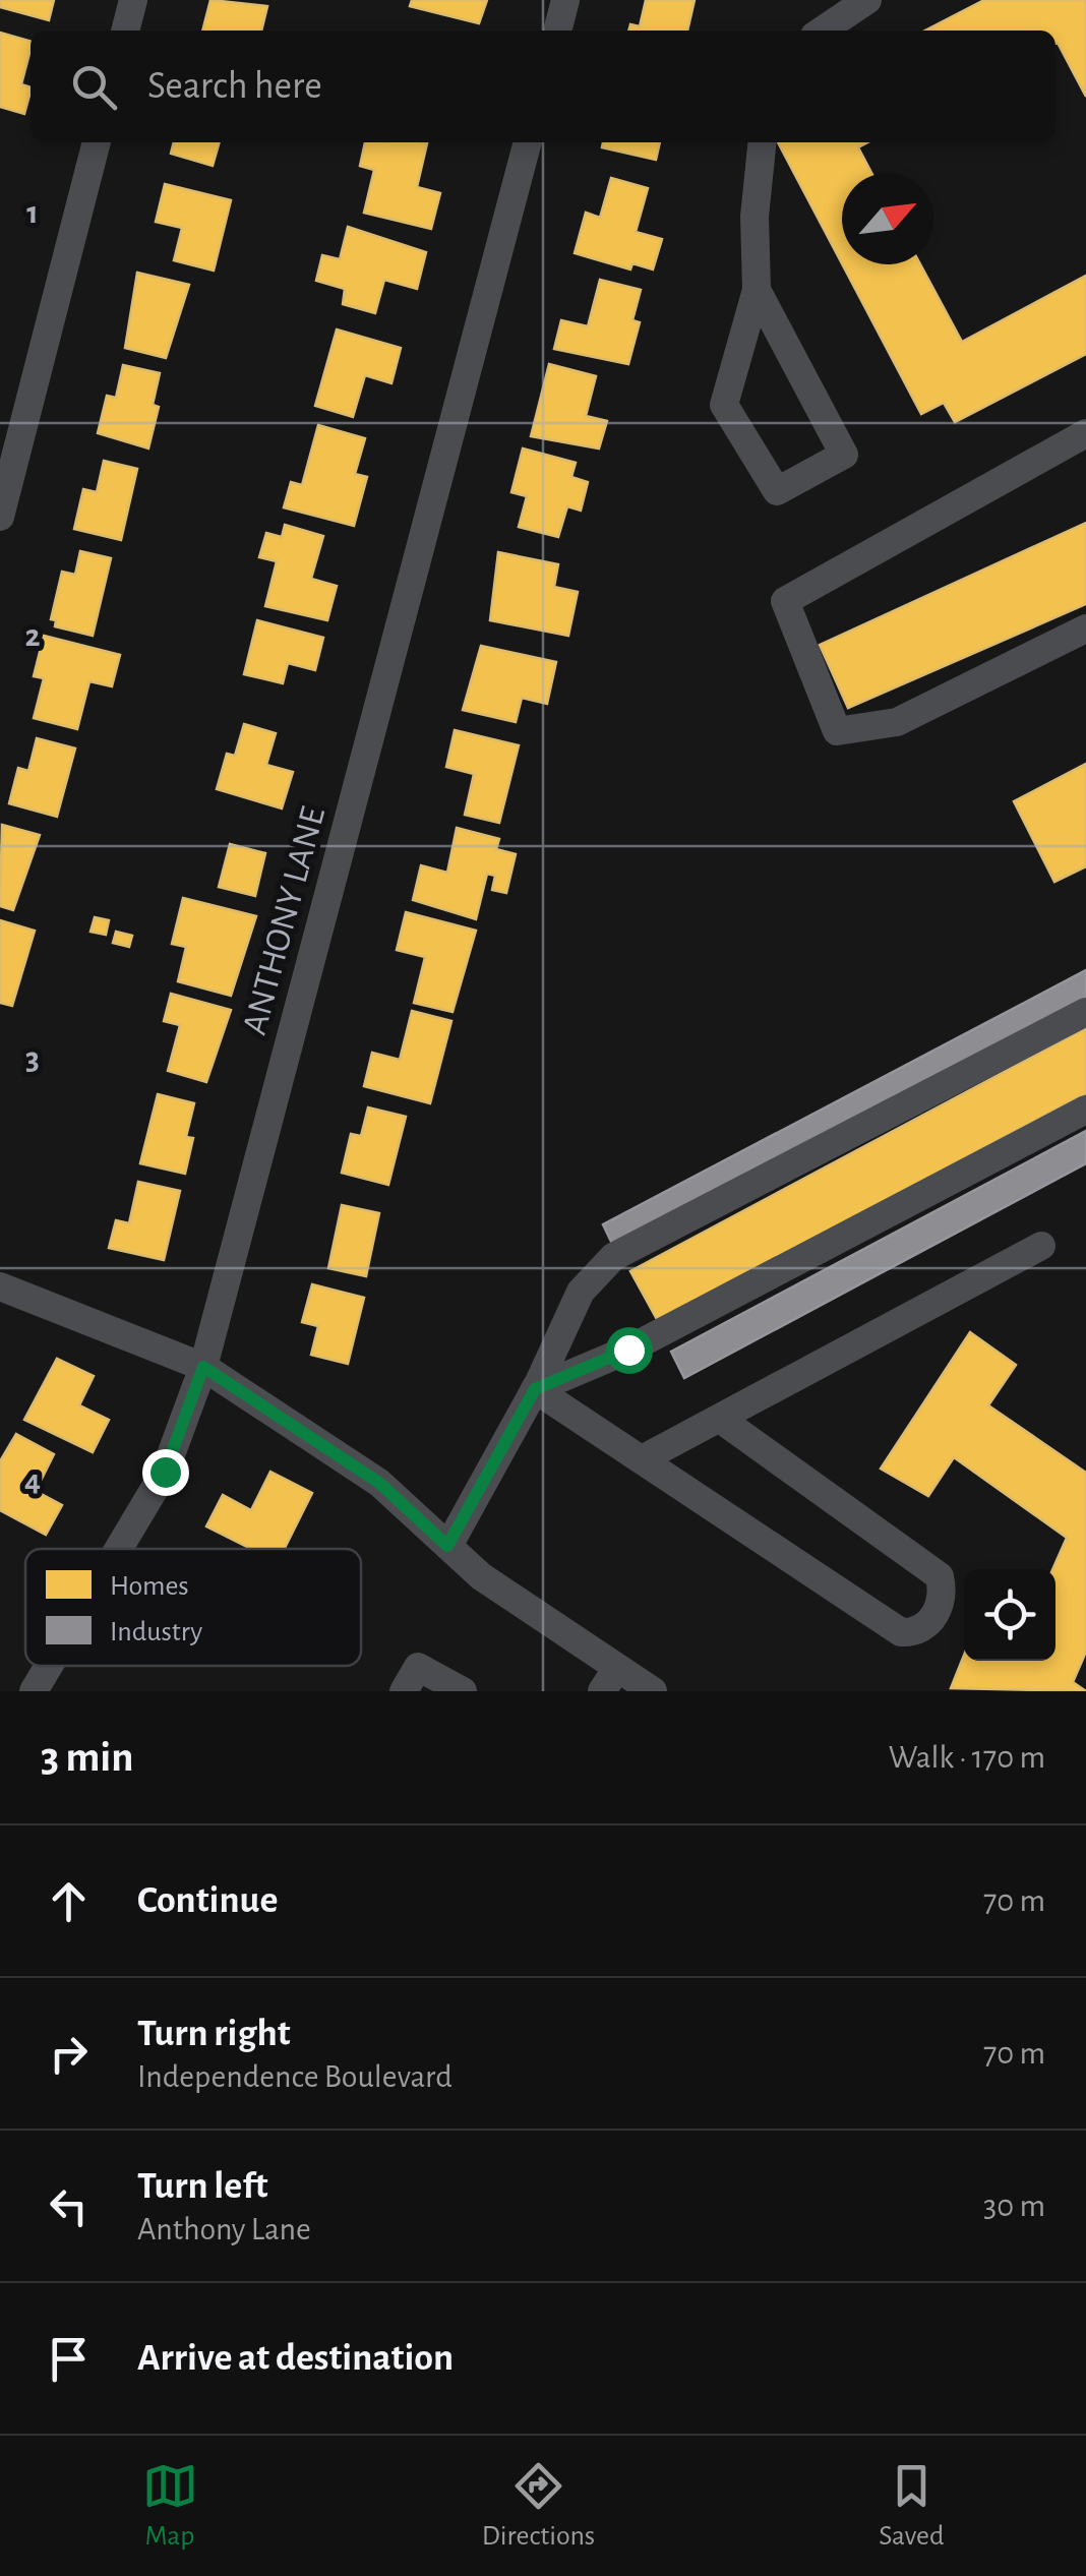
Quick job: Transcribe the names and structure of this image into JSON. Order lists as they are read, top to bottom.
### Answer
{
  "streets": {
    "street": ["ANTHONY LANE"]
  },
  "legend": ["Homes", "Industry"],
  "north": "top right",
  "page": {
    "search": "Search here",
    "heading": ["3 min", "Walk · 170 m"],
    "list": [
      ["Continue", "70 m"],
      ["Turn right", "Independence Boulevard", "70 m"],
      ["Turn left", "Anthony Lane", "30 m"],
      "Arrive at destination"
    ],
    "nav": ["Map", "Directions", "Saved"]
  },
  "grid": {
    "rows": [
      "1",
      "2",
      "3",
      "4"
    ]
  }
}
